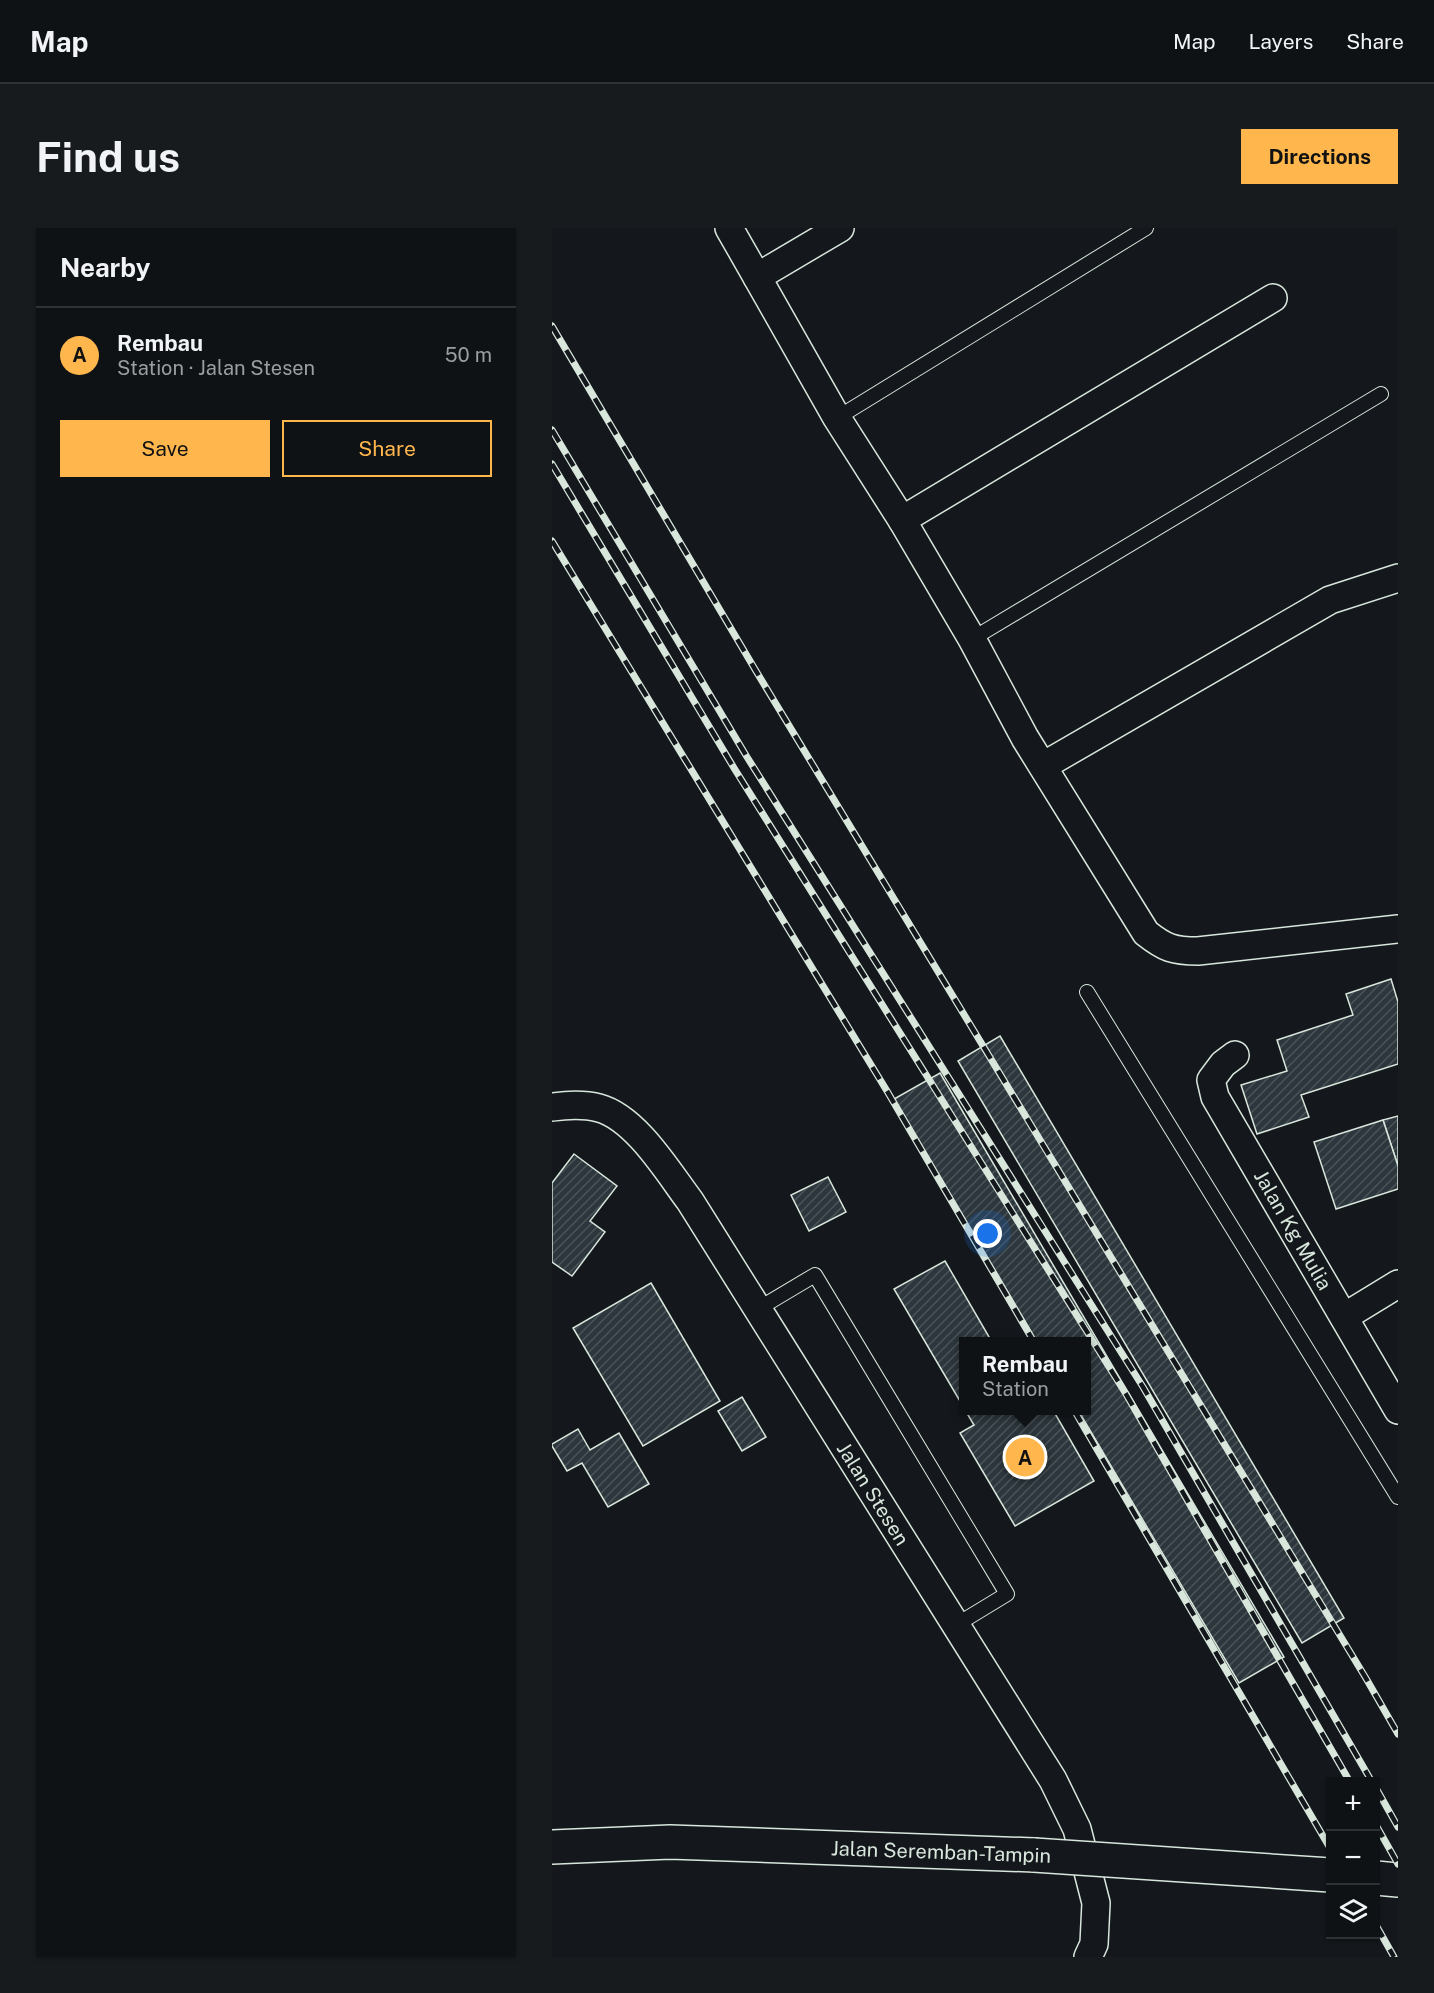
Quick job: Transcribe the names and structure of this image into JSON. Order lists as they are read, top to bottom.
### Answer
{
  "streets": {
    "highway": ["Jalan Seremban-Tampin"],
    "street": ["Jalan Kg Mulia", "Jalan Stesen"]
  },
  "page": {
    "header": "Map",
    "nav": ["Map", "Layers", "Share"],
    "buttons": [
      "Directions",
      ["Save", "Share"]
    ],
    "title": "Find us",
    "heading": "Nearby",
    "list": [
      {
        "mark": "A",
        "name": "Rembau",
        "note": "Station · Jalan Stesen",
        "value": "50 m"
      }
    ],
    "popup": ["Rembau", "Station"],
    "pins": "A",
    "map_buttons": ["+", "−"]
  }
}
